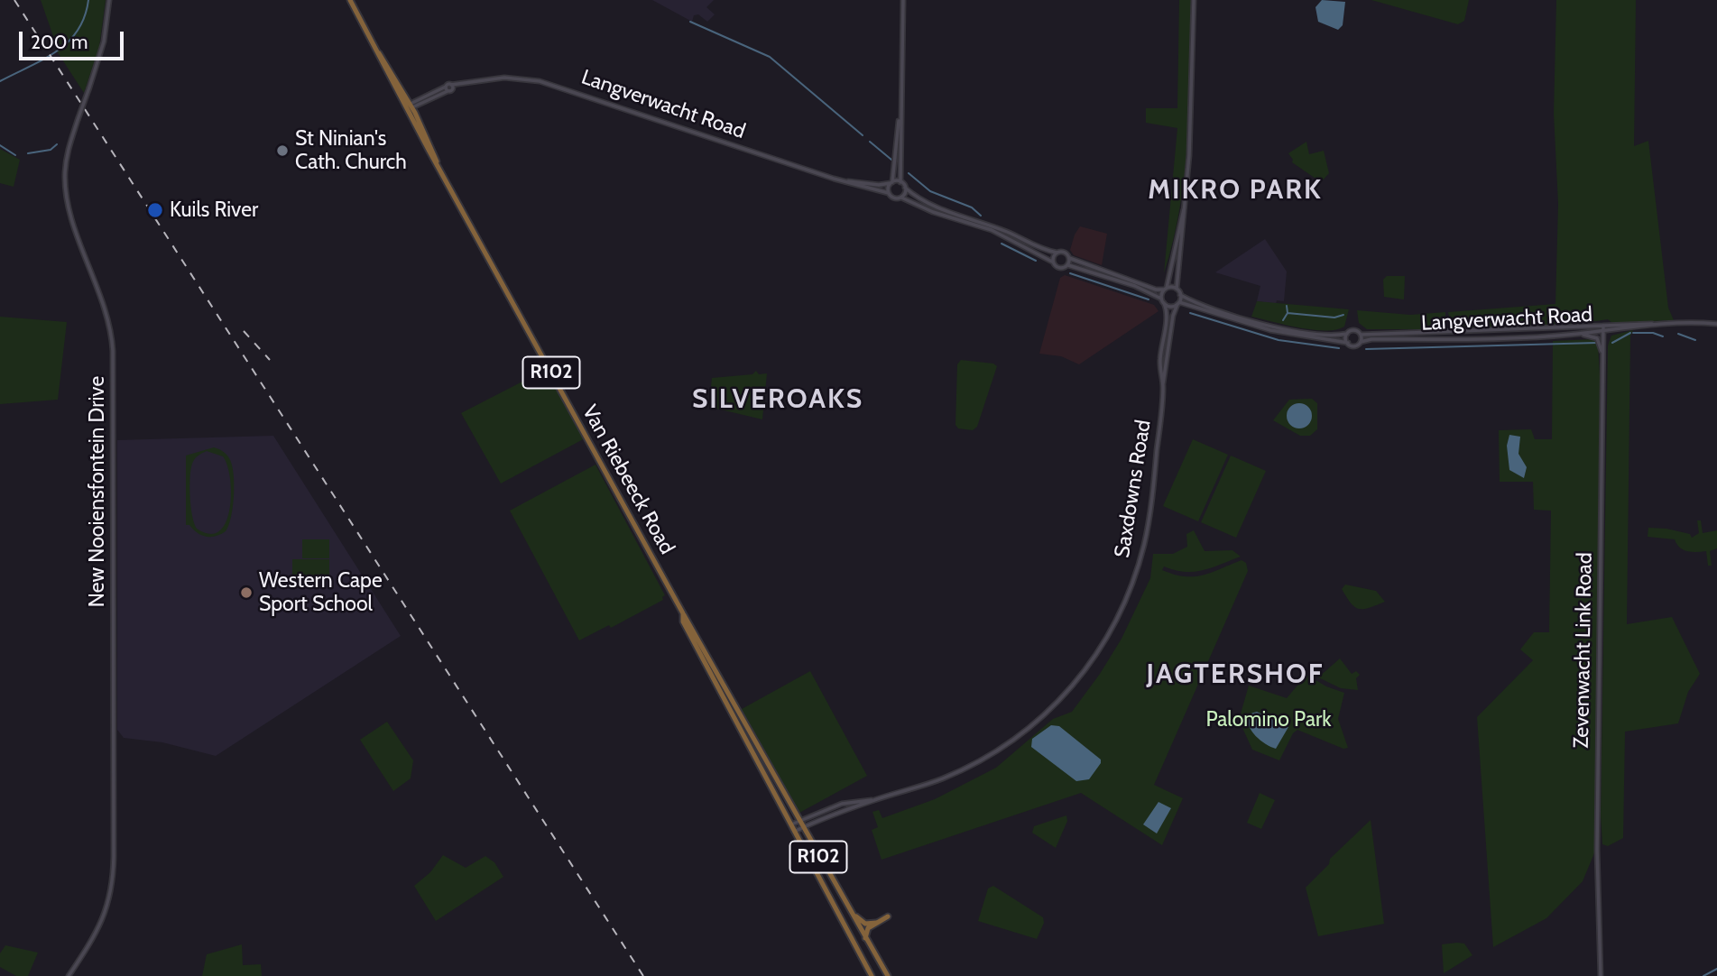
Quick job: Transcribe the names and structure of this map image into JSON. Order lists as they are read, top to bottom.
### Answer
{
  "streets": {
    "main road": ["R102", "Van Riebeeck Road"],
    "street": [
      "Langverwacht Road",
      "Saxdowns Road",
      "New Nooiensfontein Drive",
      "Zevenwacht Link Road"
    ]
  },
  "crossings": [
    ["Langverwacht Road", "Van Riebeeck Road"],
    ["Langverwacht Road", "Zevenwacht Link Road"],
    ["Van Riebeeck Road", "Saxdowns Road"]
  ],
  "districts": ["MIKRO PARK", "SILVEROAKS", "JAGTERSHOF"],
  "parks": ["Palomino Park"],
  "places": ["St Ninian's Cath. Church", "Kuils River", "Western Cape Sport School"],
  "scale_bar": "200 m"
}
